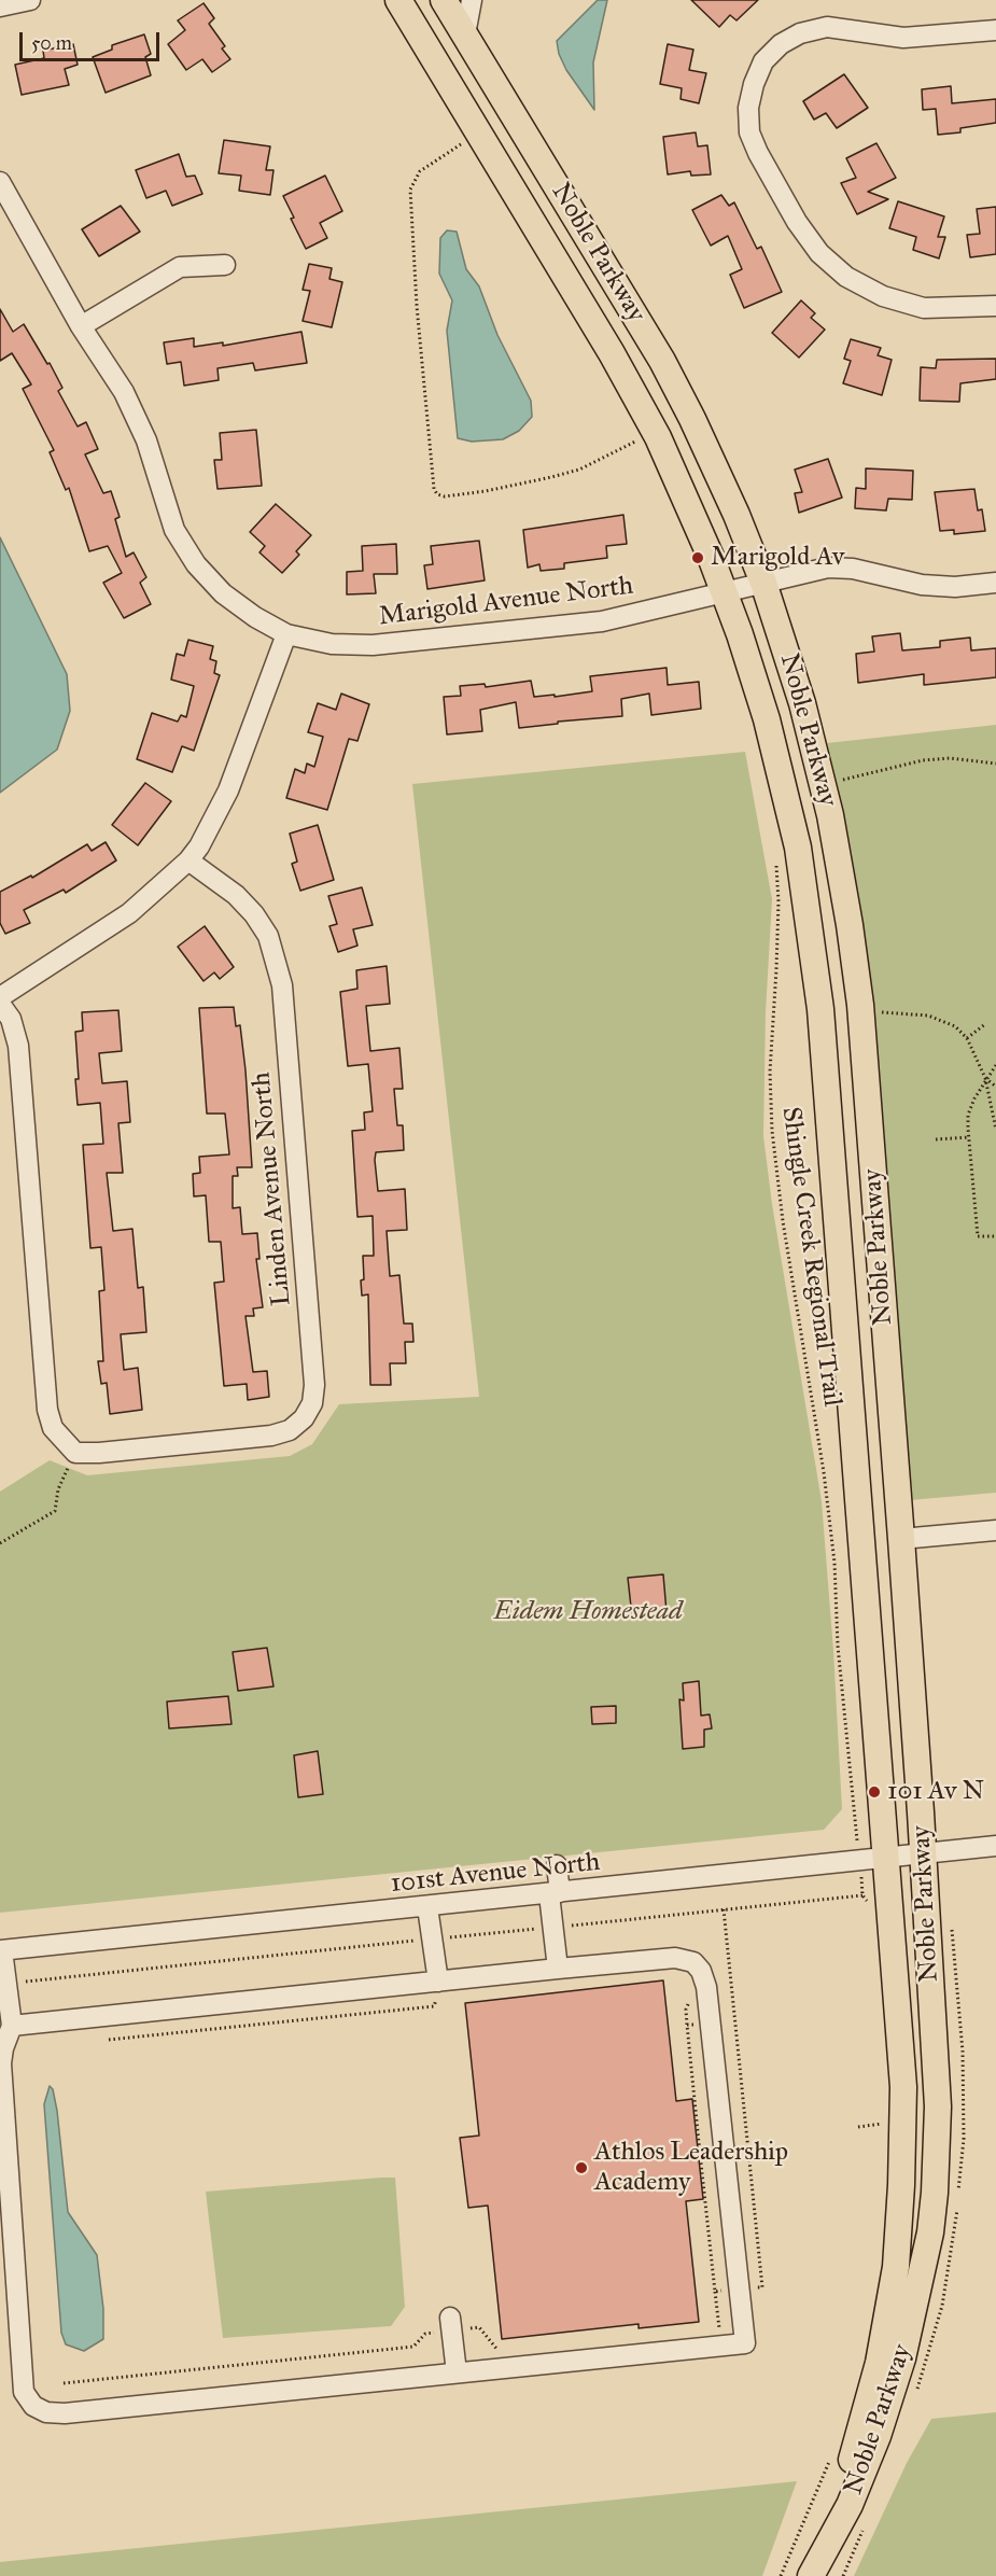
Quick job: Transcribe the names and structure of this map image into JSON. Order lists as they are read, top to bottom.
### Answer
{
  "streets": {
    "main road": ["Noble Parkway"],
    "street": ["Marigold Avenue North", "Linden Avenue North", "101st Avenue North"],
    "path": ["Shingle Creek Regional Trail"]
  },
  "crossings": [
    ["Noble Parkway", "Marigold Avenue North"],
    ["Noble Parkway", "101st Avenue North"]
  ],
  "parks": ["Eidem Homestead"],
  "places": ["Marigold Av", "101 Av N", "Athlos Leadership Academy"],
  "scale_bar": "50 m"
}
